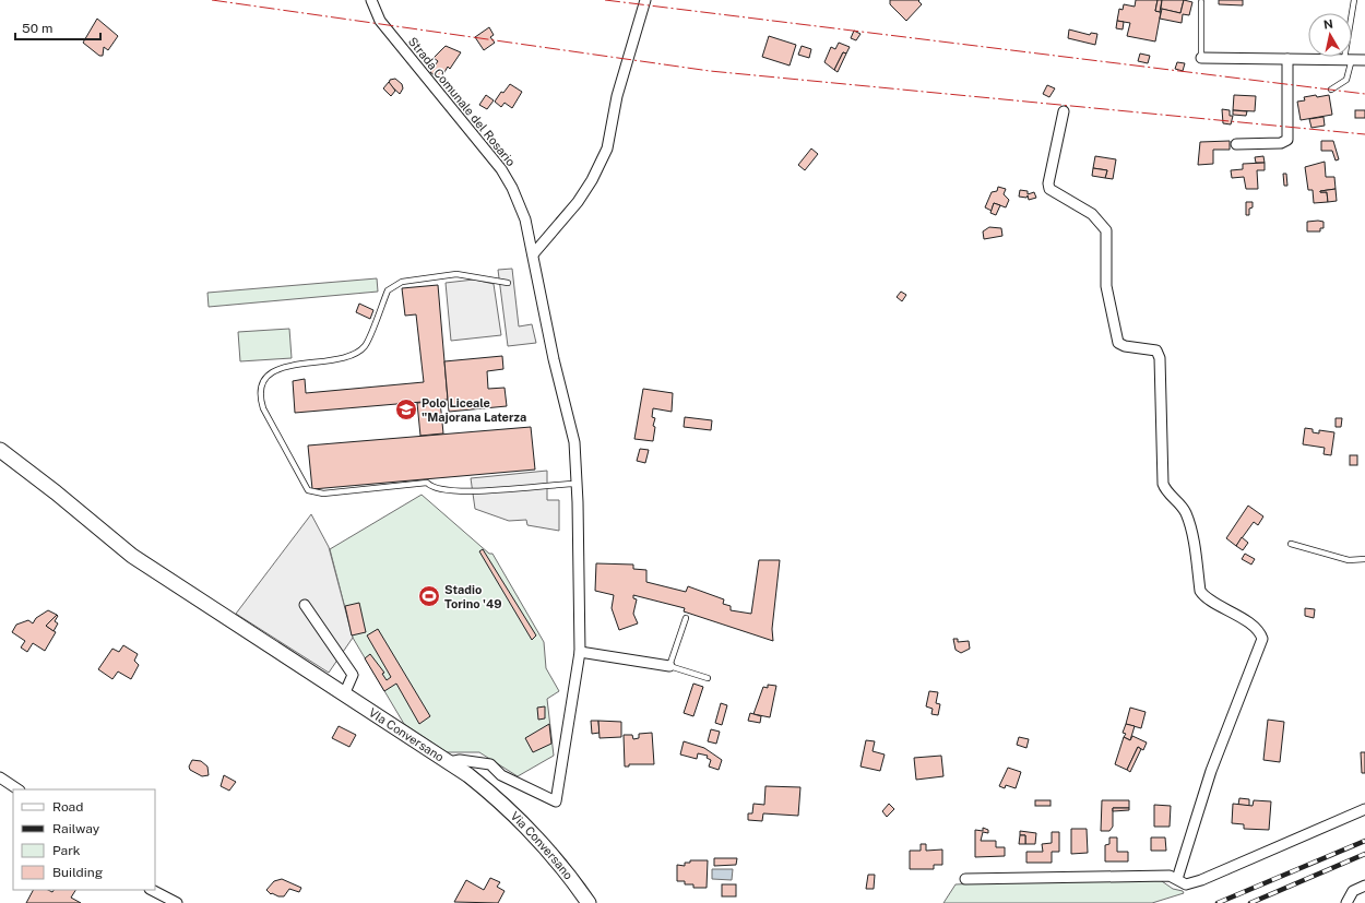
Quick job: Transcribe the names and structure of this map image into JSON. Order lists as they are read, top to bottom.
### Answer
{
  "streets": {
    "main road": ["VIa Conversano", "Via Conversano"],
    "street": ["Strada Comunale del Rosario"]
  },
  "crossings": [
    ["Strada Comunale del Rosario", "VIa Conversano"],
    ["VIa Conversano", "Via Conversano"]
  ],
  "places": {
    "school or university": ["Polo Liceale \"Majorana Laterza"],
    "sports": ["Stadio Torino '49"]
  },
  "legend": [
    "Road",
    "Railway",
    "Park",
    "Building"
  ],
  "scale_bar": "50 m",
  "north": "top"
}
